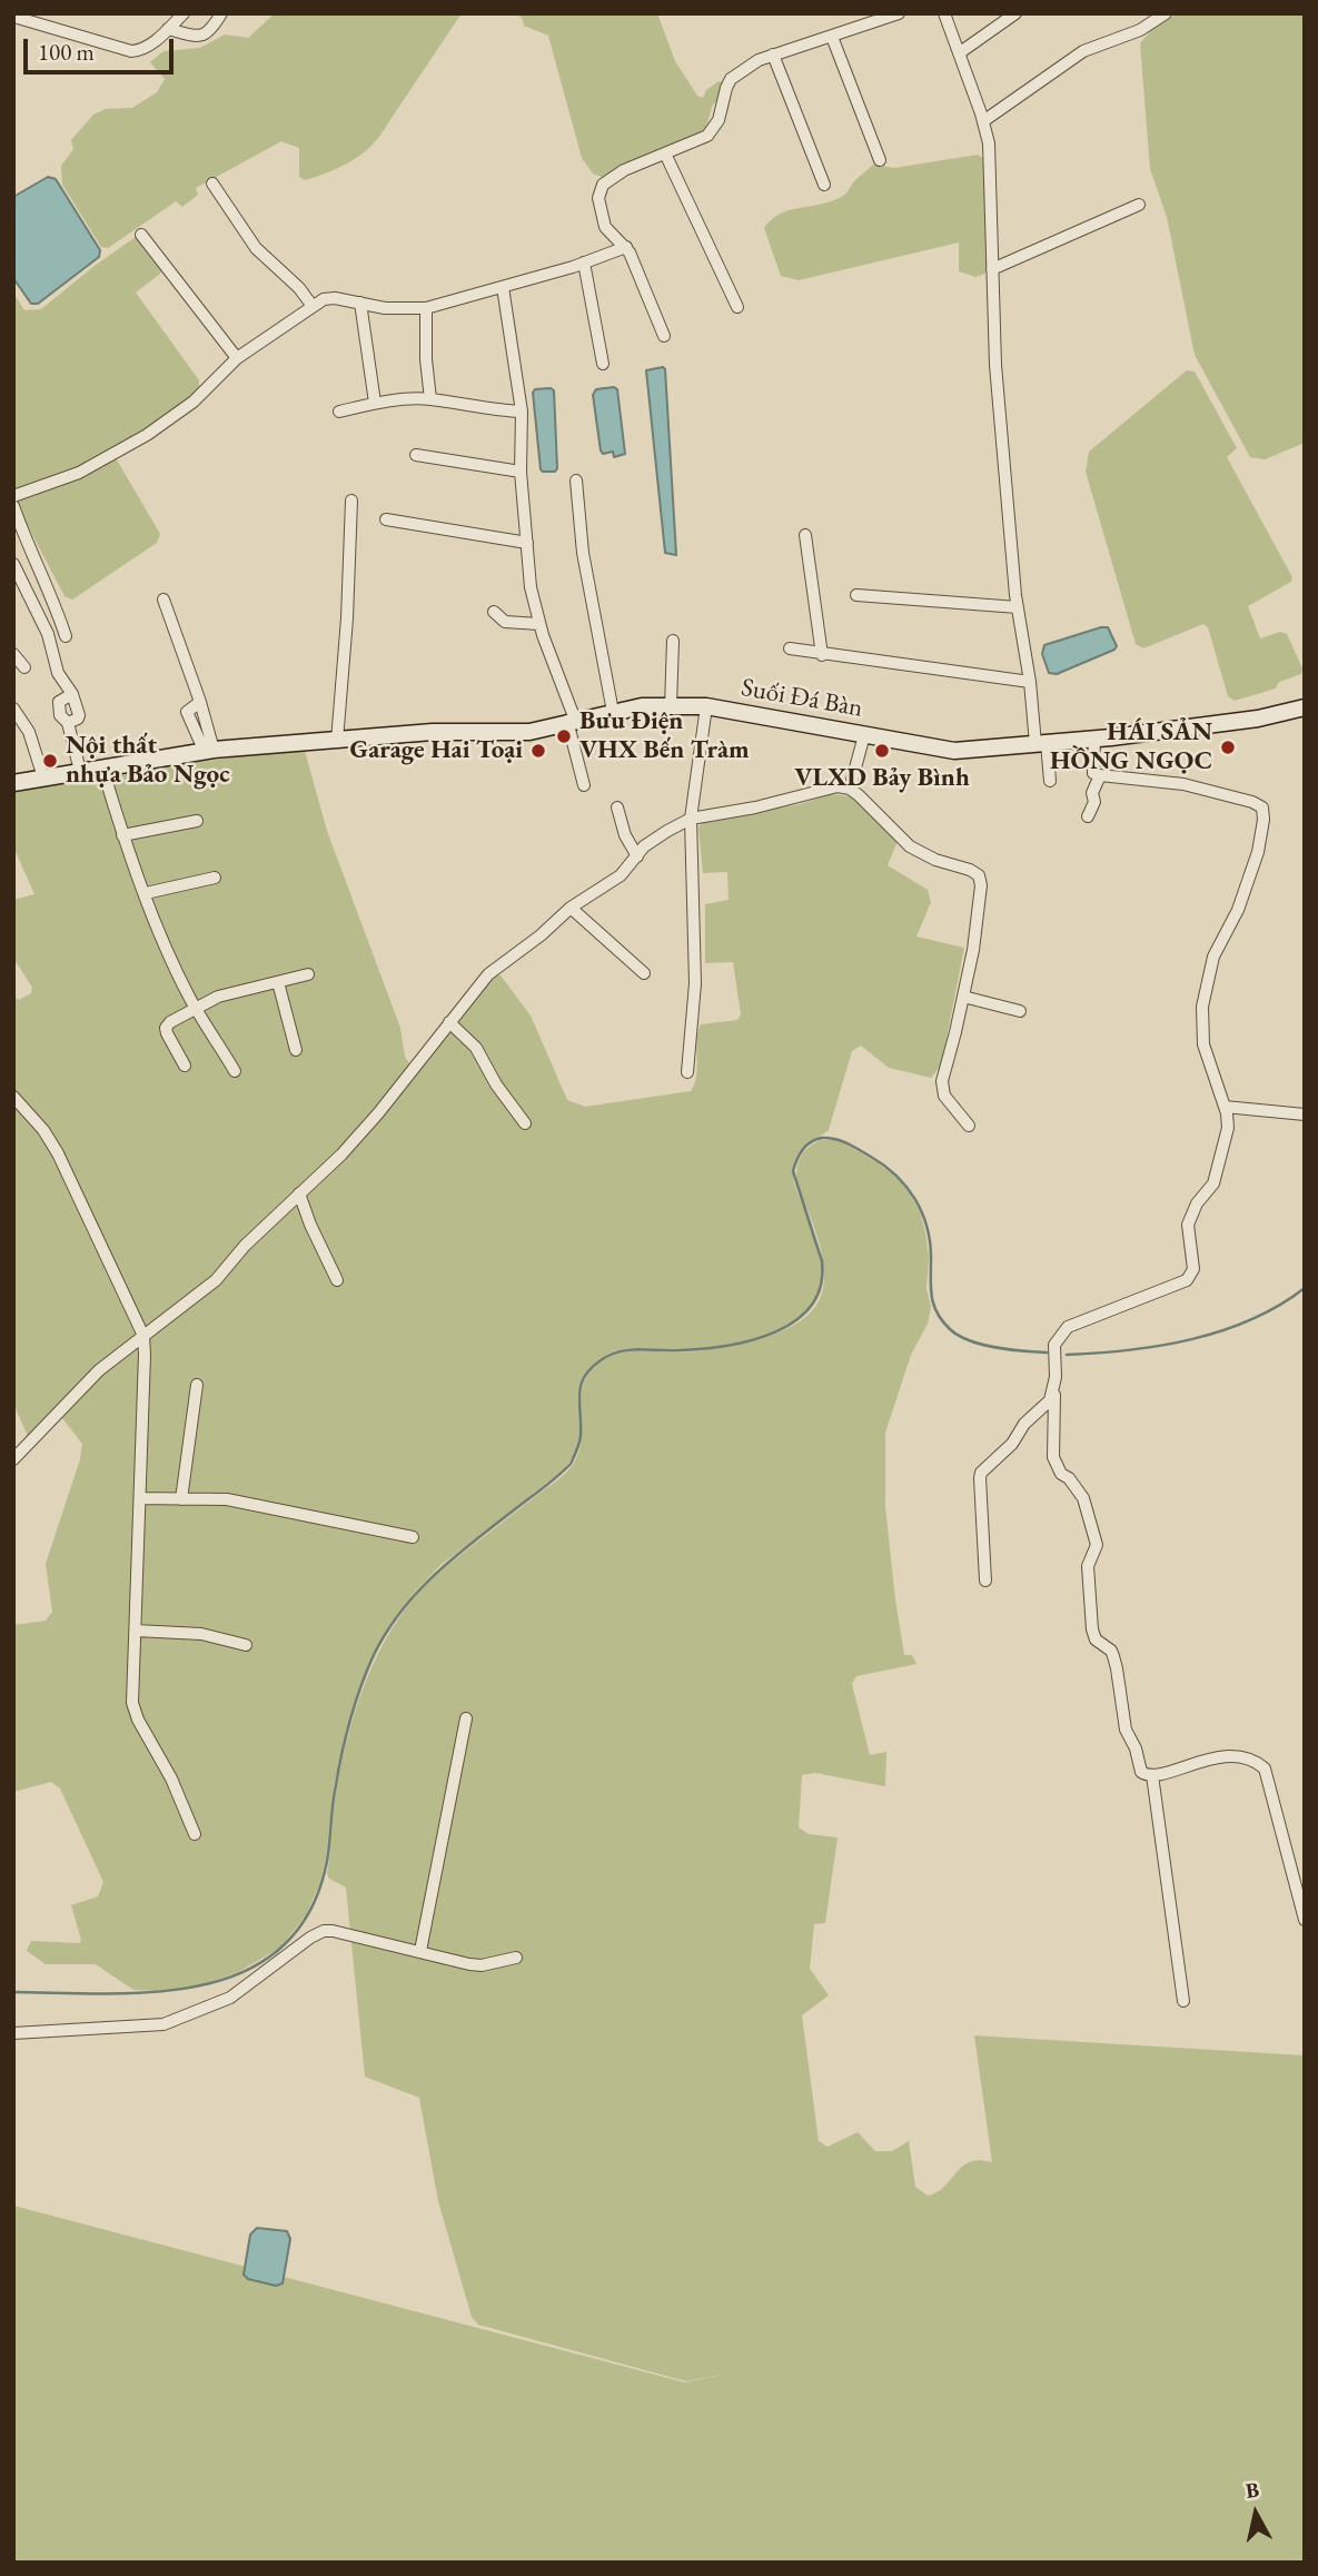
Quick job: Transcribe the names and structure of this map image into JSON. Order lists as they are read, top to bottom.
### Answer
{
  "streets": {
    "street": ["Suối Đá Bàn"]
  },
  "places": [
    "Bưu Điện VHX Bến Tràm",
    "HÁI SẢN HỒNG NGỌC",
    "Garage Hai Toại",
    "VLXD Bảy Bình",
    "Nội thất nhựa Bảo Ngọc"
  ],
  "scale_bar": "100 m",
  "north": "top"
}
